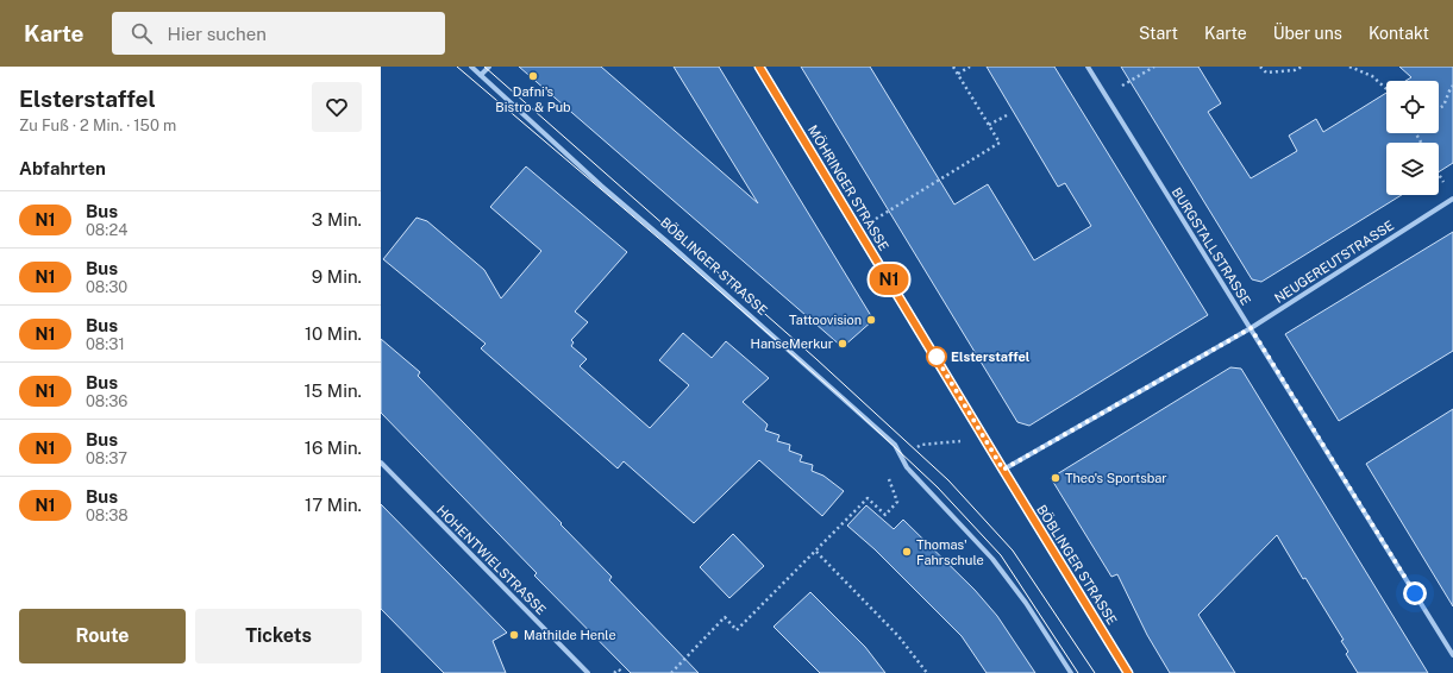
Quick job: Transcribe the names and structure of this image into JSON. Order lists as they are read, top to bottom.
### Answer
{
  "streets": {
    "street": [
      "MÖHRINGER STRASSE",
      "BURGSTALLSTRASSE",
      "NEUGEREUTSTRASSE",
      "BÖBLINGER STRASSE",
      "HOHENTWIELSTRASSE"
    ]
  },
  "crossings": [
    ["MÖHRINGER STRASSE", "NEUGEREUTSTRASSE"],
    ["MÖHRINGER STRASSE", "BÖBLINGER STRASSE"],
    ["BURGSTALLSTRASSE", "NEUGEREUTSTRASSE"],
    ["NEUGEREUTSTRASSE", "BÖBLINGER STRASSE"]
  ],
  "places": [
    "Dafni's Bistro & Pub",
    "Tattoovision",
    "HanseMerkur",
    "Elsterstaffel",
    "Theo's Sportsbar",
    "Thomas' Fahrschule",
    "Mathilde Henle"
  ],
  "lines": ["bus line N1"],
  "page": {
    "header": "Karte",
    "search": "Hier suchen",
    "nav": [
      "Start",
      "Karte",
      "Über uns",
      "Kontakt"
    ],
    "heading": [
      ["Elsterstaffel", "Zu Fuß · 2 Min. · 150 m"],
      "Abfahrten"
    ],
    "on_map": "N1",
    "list": [
      {
        "mark": "N1",
        "name": "Bus",
        "note": "08:24",
        "value": "3 Min."
      },
      {
        "mark": "N1",
        "name": "Bus",
        "note": "08:30",
        "value": "9 Min."
      },
      {
        "mark": "N1",
        "name": "Bus",
        "note": "08:31",
        "value": "10 Min."
      },
      {
        "mark": "N1",
        "name": "Bus",
        "note": "08:36",
        "value": "15 Min."
      },
      {
        "mark": "N1",
        "name": "Bus",
        "note": "08:37",
        "value": "16 Min."
      },
      {
        "mark": "N1",
        "name": "Bus",
        "note": "08:38",
        "value": "17 Min."
      }
    ],
    "buttons": ["Route", "Tickets"]
  }
}
